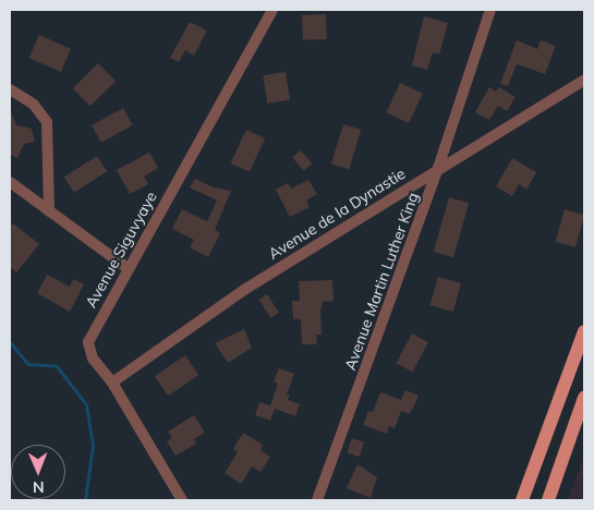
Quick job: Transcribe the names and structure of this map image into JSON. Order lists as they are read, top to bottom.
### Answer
{
  "streets": {
    "street": ["Avenue de la Dynastie", "Avenue Siguvyaye", "Avenue Martin Luther King"]
  },
  "crossings": [
    ["Avenue de la Dynastie", "Avenue Siguvyaye"],
    ["Avenue de la Dynastie", "Avenue Martin Luther King"]
  ],
  "north": "bottom"
}
